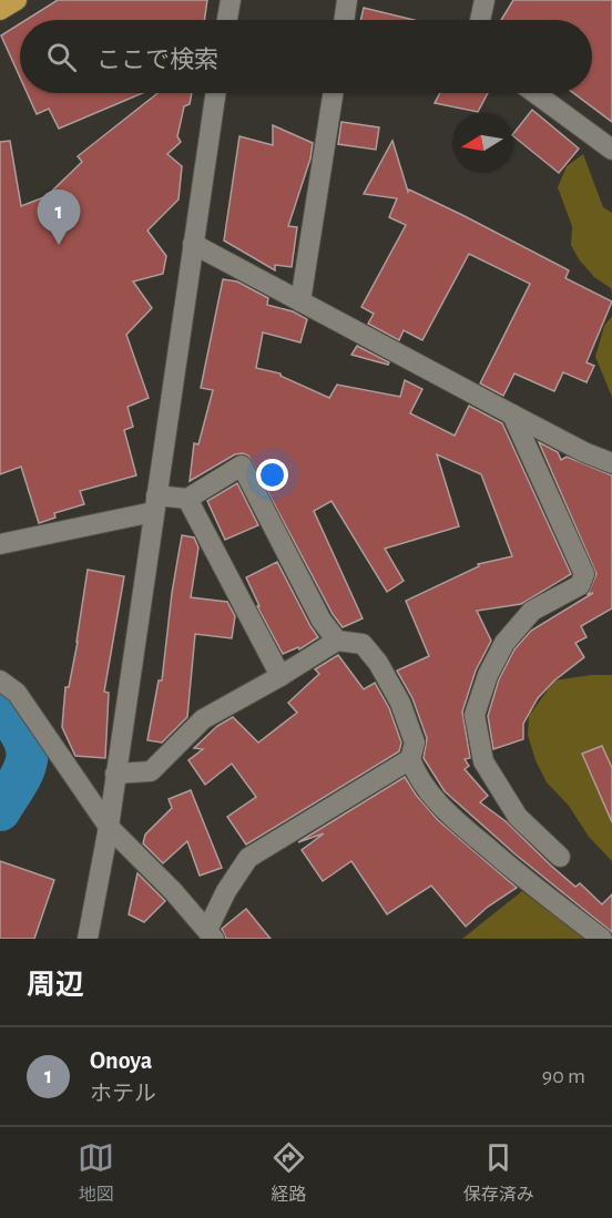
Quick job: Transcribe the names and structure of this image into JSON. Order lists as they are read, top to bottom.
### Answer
{
  "north": "left",
  "page": {
    "search": "ここで検索",
    "pins": "1",
    "heading": "周辺",
    "list": [
      {
        "mark": "1",
        "name": "Onoya",
        "note": "ホテル",
        "value": "90 m"
      }
    ],
    "nav": ["地図", "経路", "保存済み"]
  }
}
